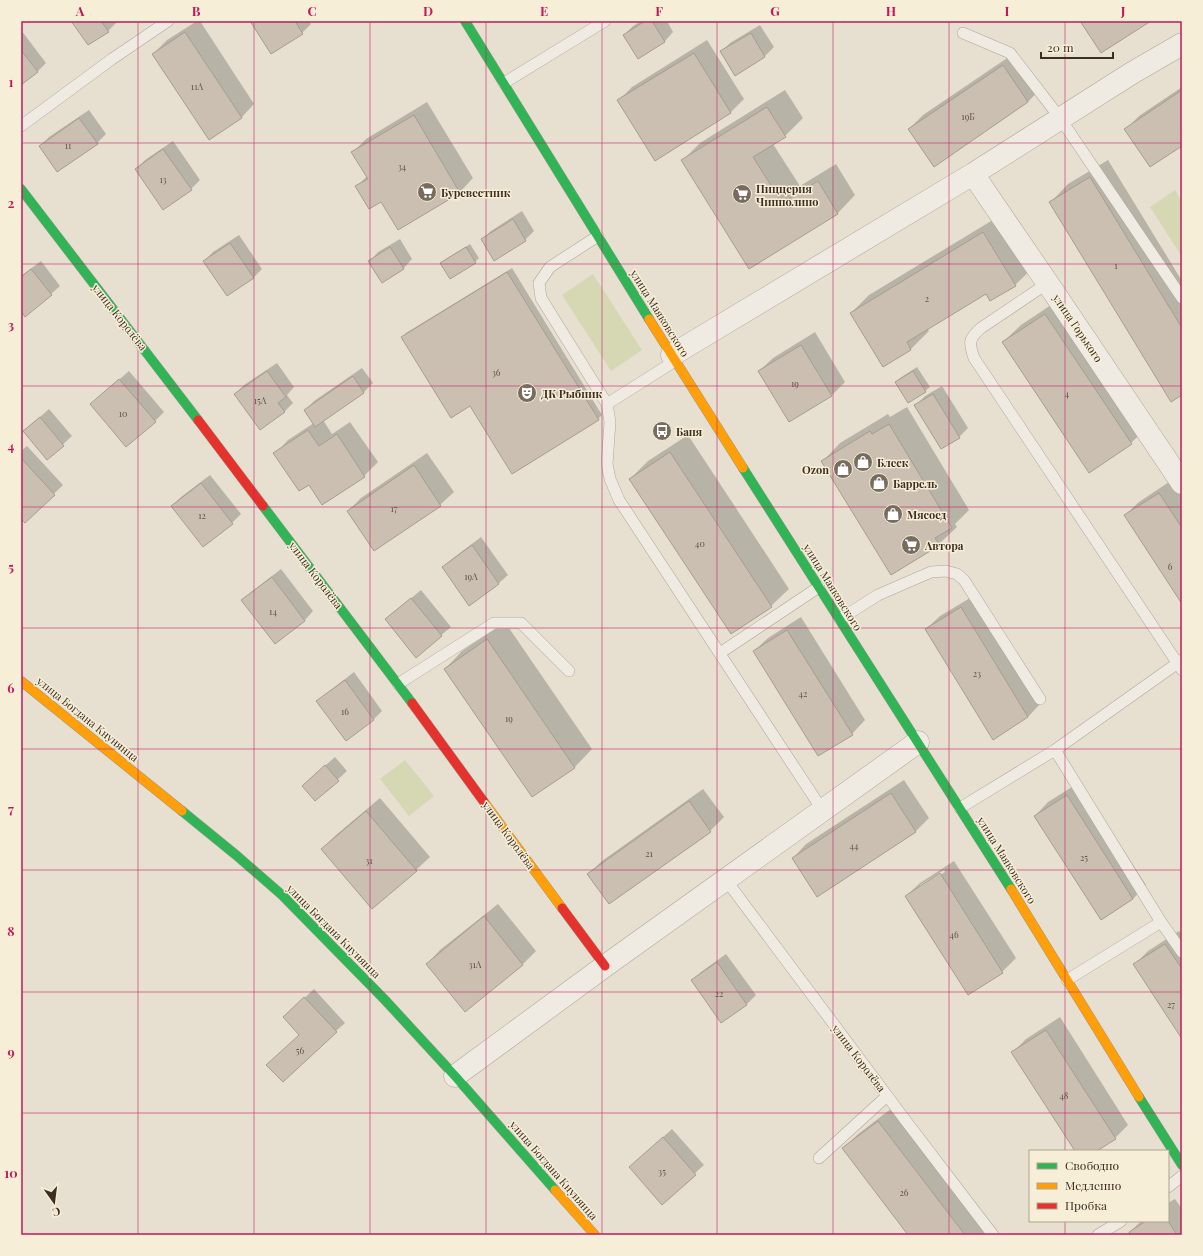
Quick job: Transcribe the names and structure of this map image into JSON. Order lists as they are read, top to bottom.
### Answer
{
  "streets": {
    "street": [
      "улица Маяковского",
      "улица Королёва",
      "улица Горького",
      "улица Богдана Кнунянца"
    ]
  },
  "places": {
    "supermarket": ["Буревестник", "Пиццерия Чипполино", "Автора"],
    "theatre": ["ДК Рыбник"],
    "bus stop": ["Баня"],
    "shop": [
      "Блеск",
      "Ozon",
      "Баррель",
      "Мясоед"
    ]
  },
  "house_numbers": [
    "11А",
    "19Б",
    "11",
    "34",
    "13",
    "1",
    "2",
    "36",
    "19",
    "4",
    "15А",
    "10",
    "17",
    "12",
    "40",
    "6",
    "19А",
    "14",
    "23",
    "42",
    "16",
    "19",
    "44",
    "21",
    "25",
    "31",
    "46",
    "31А",
    "22",
    "27",
    "56",
    "48",
    "35",
    "26"
  ],
  "legend": ["Свободно", "Медленно", "Пробка"],
  "scale_bar": "20 m",
  "north": "bottom",
  "grid": {
    "columns": [
      "A",
      "B",
      "C",
      "D",
      "E",
      "F",
      "G",
      "H",
      "I",
      "J"
    ],
    "rows": [
      "1",
      "2",
      "3",
      "4",
      "5",
      "6",
      "7",
      "8",
      "9",
      "10"
    ]
  }
}
